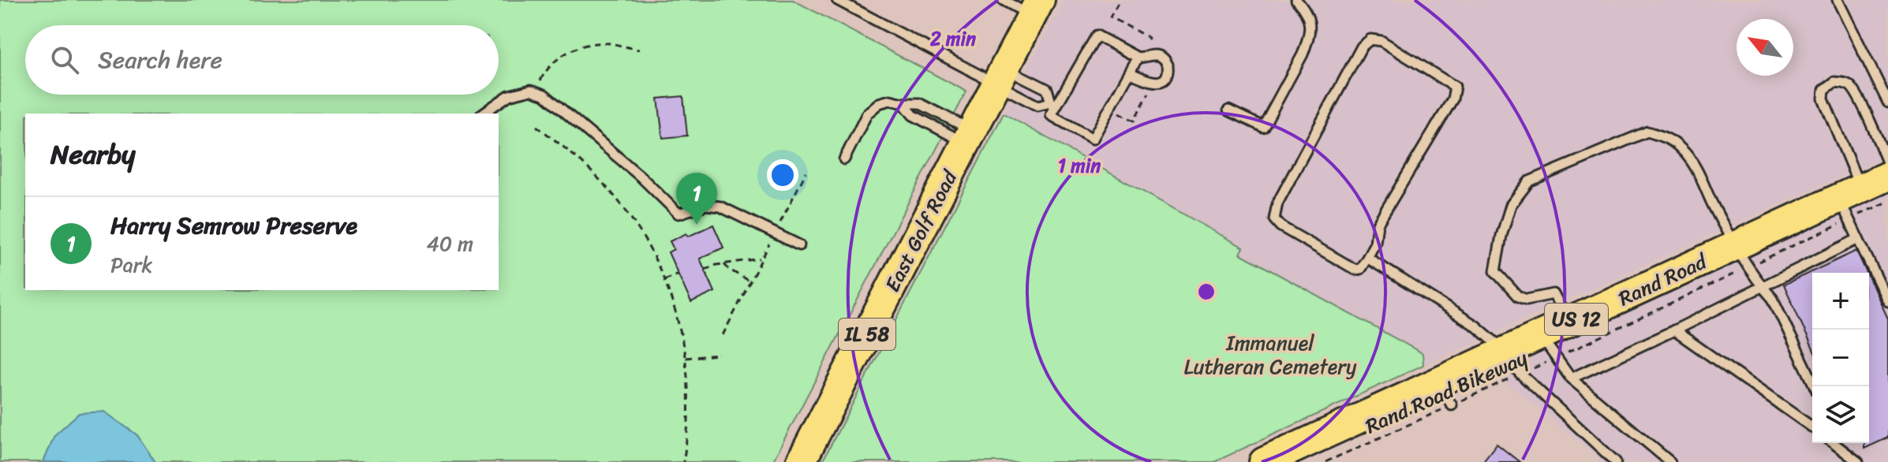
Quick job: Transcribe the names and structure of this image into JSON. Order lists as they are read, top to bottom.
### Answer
{
  "streets": {
    "main road": [
      "East Golf Road",
      "Rand Road",
      "US 12",
      "IL 58"
    ],
    "path": ["Rand Road Bikeway"]
  },
  "crossings": [
    ["Rand Road", "Rand Road Bikeway"]
  ],
  "parks": ["Immanuel Lutheran Cemetery"],
  "north": "top left",
  "page": {
    "search": "Search here",
    "heading": "Nearby",
    "pins": "1",
    "list": [
      {
        "mark": "1",
        "name": "Harry Semrow Preserve",
        "note": "Park",
        "value": "40 m"
      }
    ],
    "map_buttons": ["+", "−"]
  },
  "rings": ["2 min", "1 min"]
}
